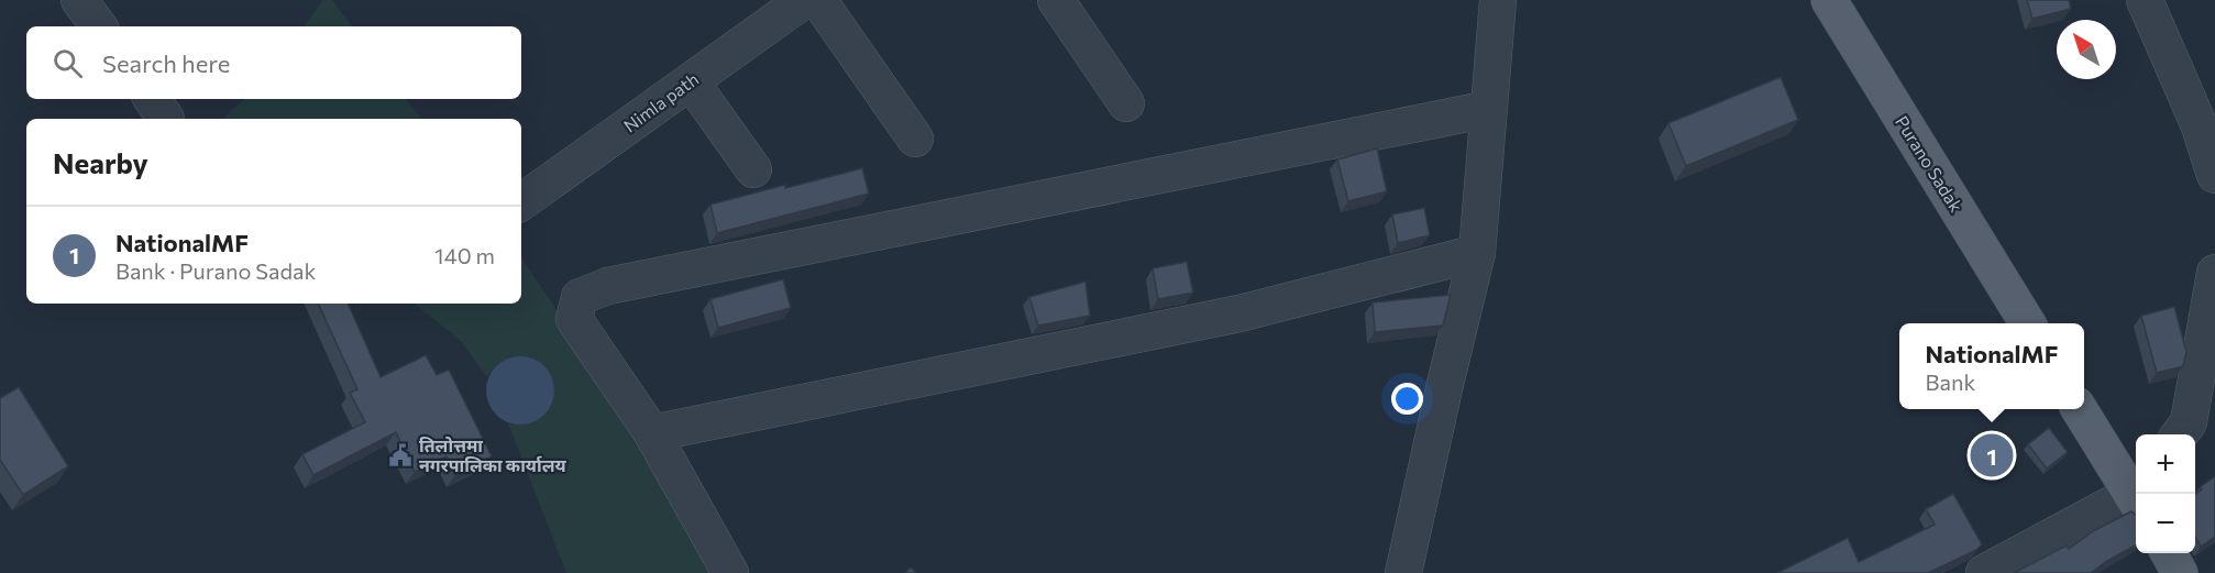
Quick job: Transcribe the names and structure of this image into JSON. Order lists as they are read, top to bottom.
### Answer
{
  "streets": {
    "main road": ["Purano Sadak"],
    "street": ["Nimla path"]
  },
  "places": {
    "public building": ["तिलोत्तमा नगरपालिका कार्यालय"]
  },
  "north": "top left",
  "page": {
    "search": "Search here",
    "heading": "Nearby",
    "list": [
      {
        "mark": "1",
        "name": "NationalMF",
        "note": "Bank · Purano Sadak",
        "value": "140 m"
      }
    ],
    "popup": ["NationalMF", "Bank"],
    "pins": "1",
    "map_buttons": ["+", "−"]
  }
}
